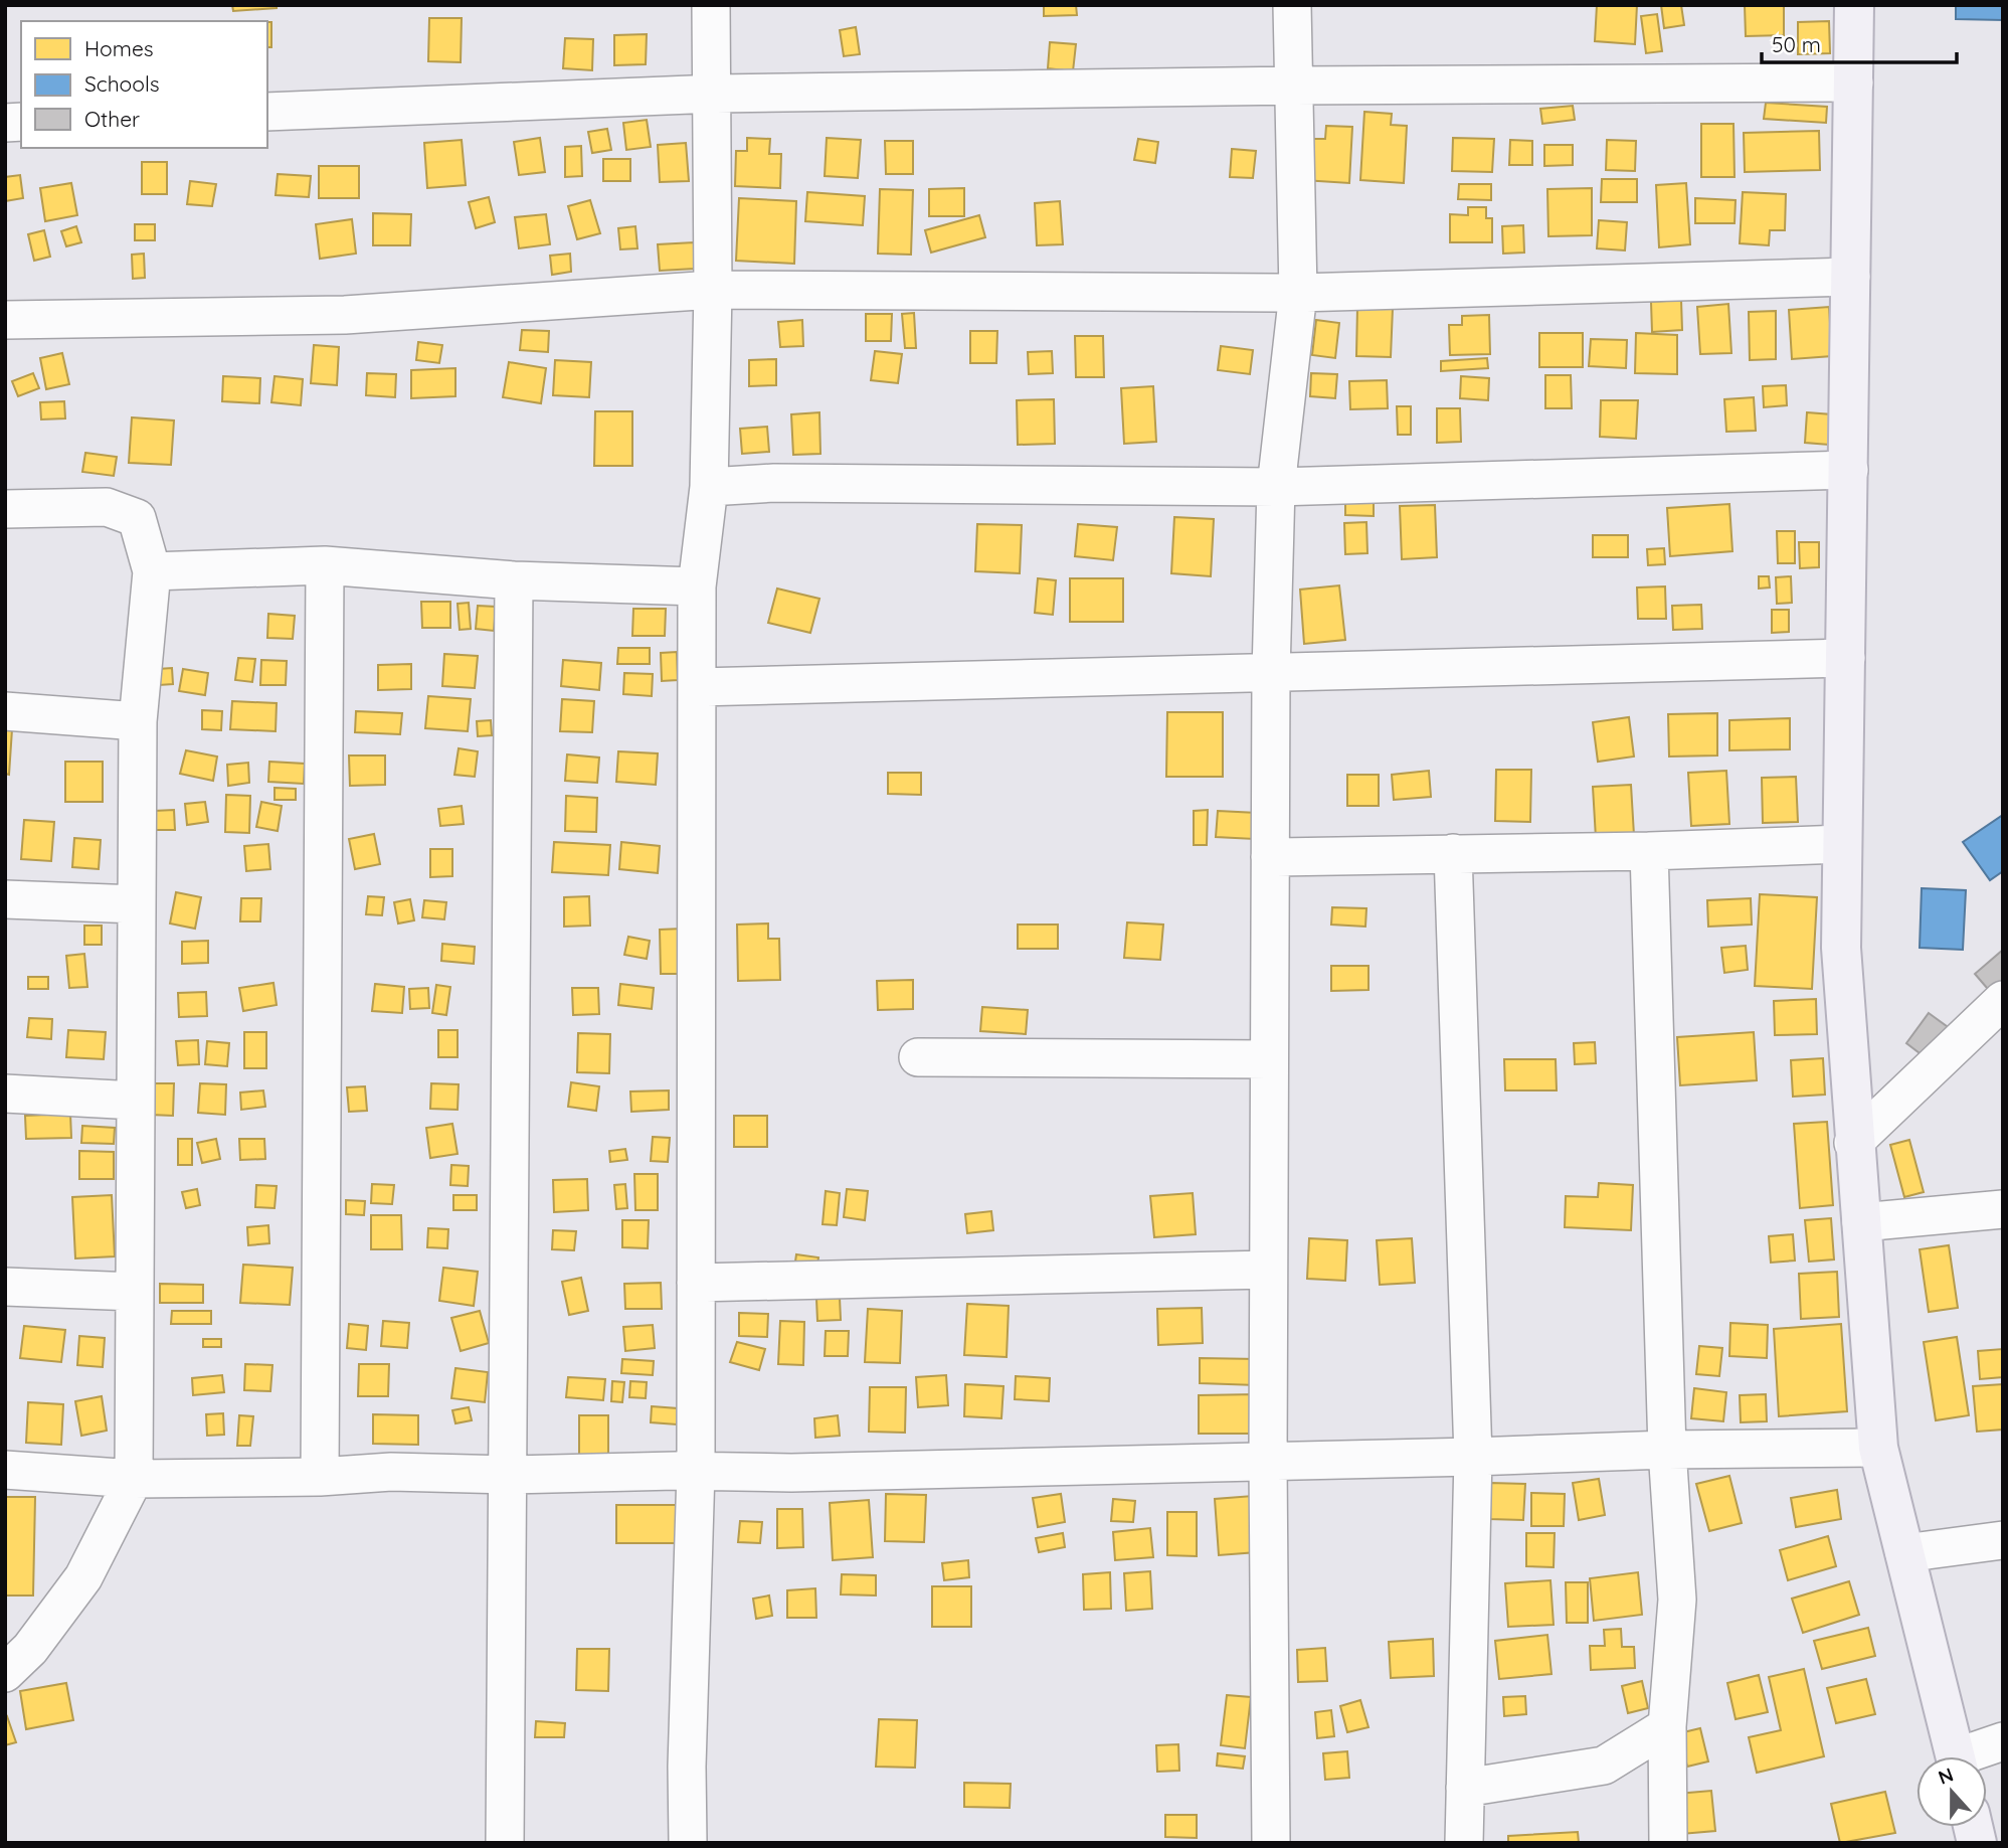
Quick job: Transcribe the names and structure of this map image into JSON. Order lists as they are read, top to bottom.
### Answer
{
  "legend": ["Homes", "Schools", "Other"],
  "scale_bar": "50 m",
  "north": "top"
}
